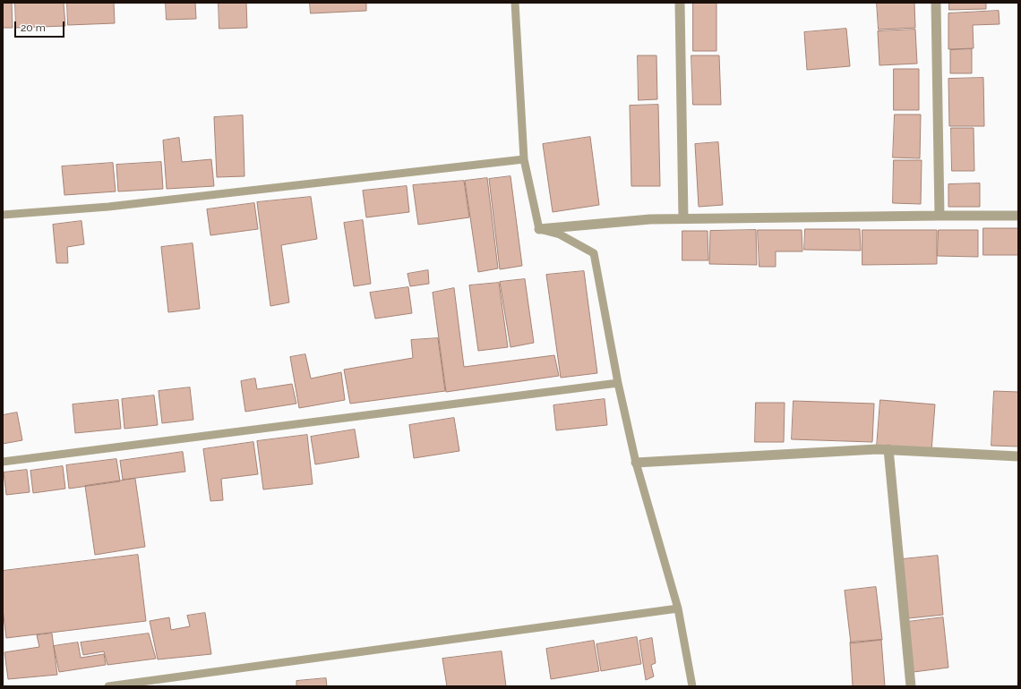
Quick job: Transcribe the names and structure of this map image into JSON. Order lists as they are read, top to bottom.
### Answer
{
  "scale_bar": "20 m"
}
